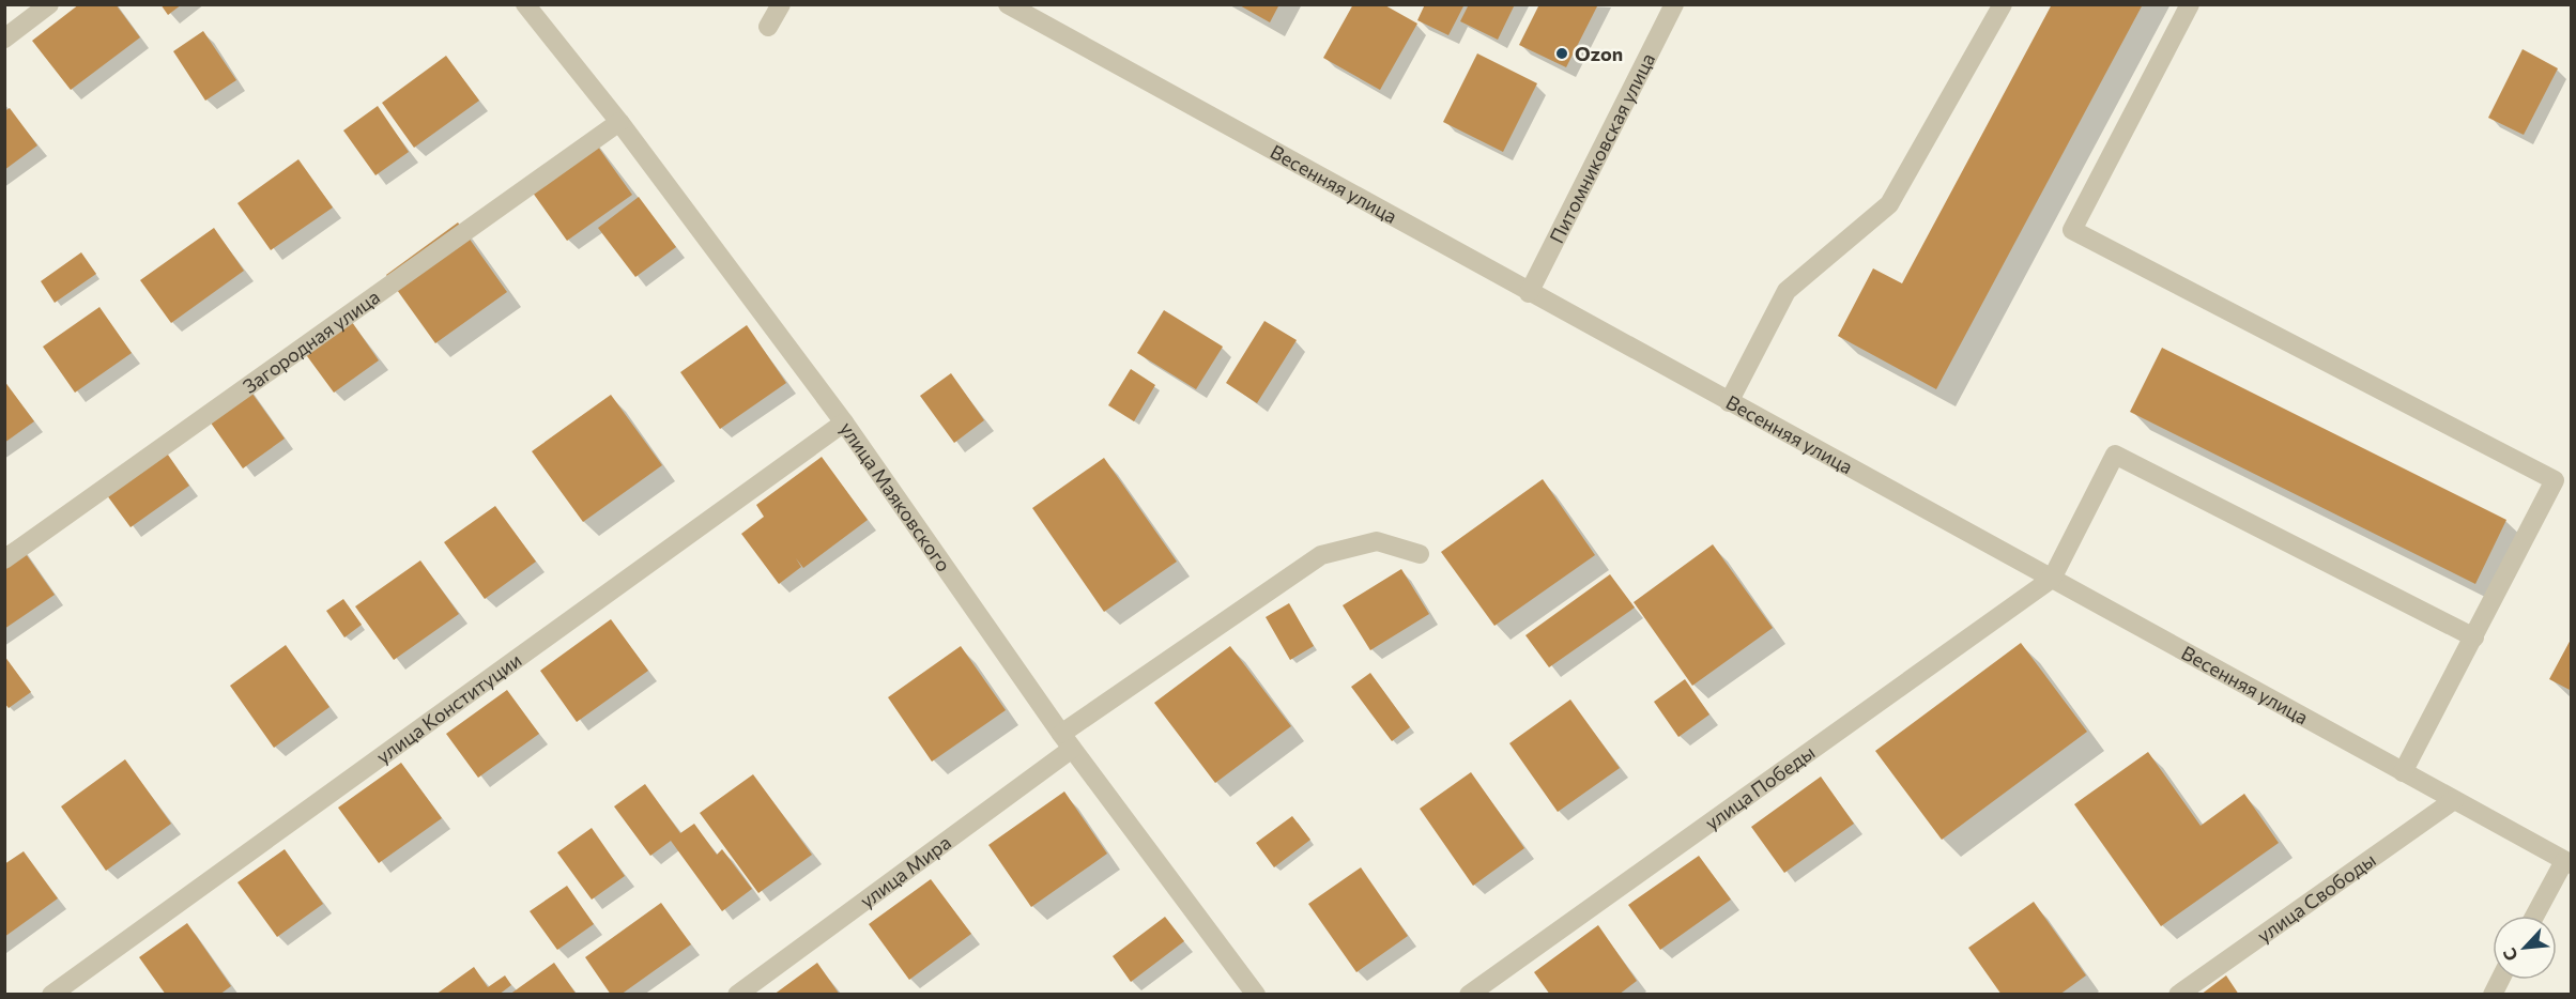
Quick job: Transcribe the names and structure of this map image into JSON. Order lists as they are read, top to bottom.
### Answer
{
  "streets": {
    "street": [
      "Питомниковская улица",
      "Весенняя улица",
      "Загородная улица",
      "улица Маяковского",
      "улица Конституции",
      "улица Победы",
      "улица Мира",
      "улица Свободы"
    ]
  },
  "crossings": [
    ["Питомниковская улица", "Весенняя улица"],
    ["Весенняя улица", "улица Победы"],
    ["Весенняя улица", "улица Свободы"],
    ["Загородная улица", "улица Маяковского"],
    ["улица Маяковского", "улица Конституции"],
    ["улица Маяковского", "улица Мира"]
  ],
  "places": ["Ozon"],
  "north": "bottom left"
}
